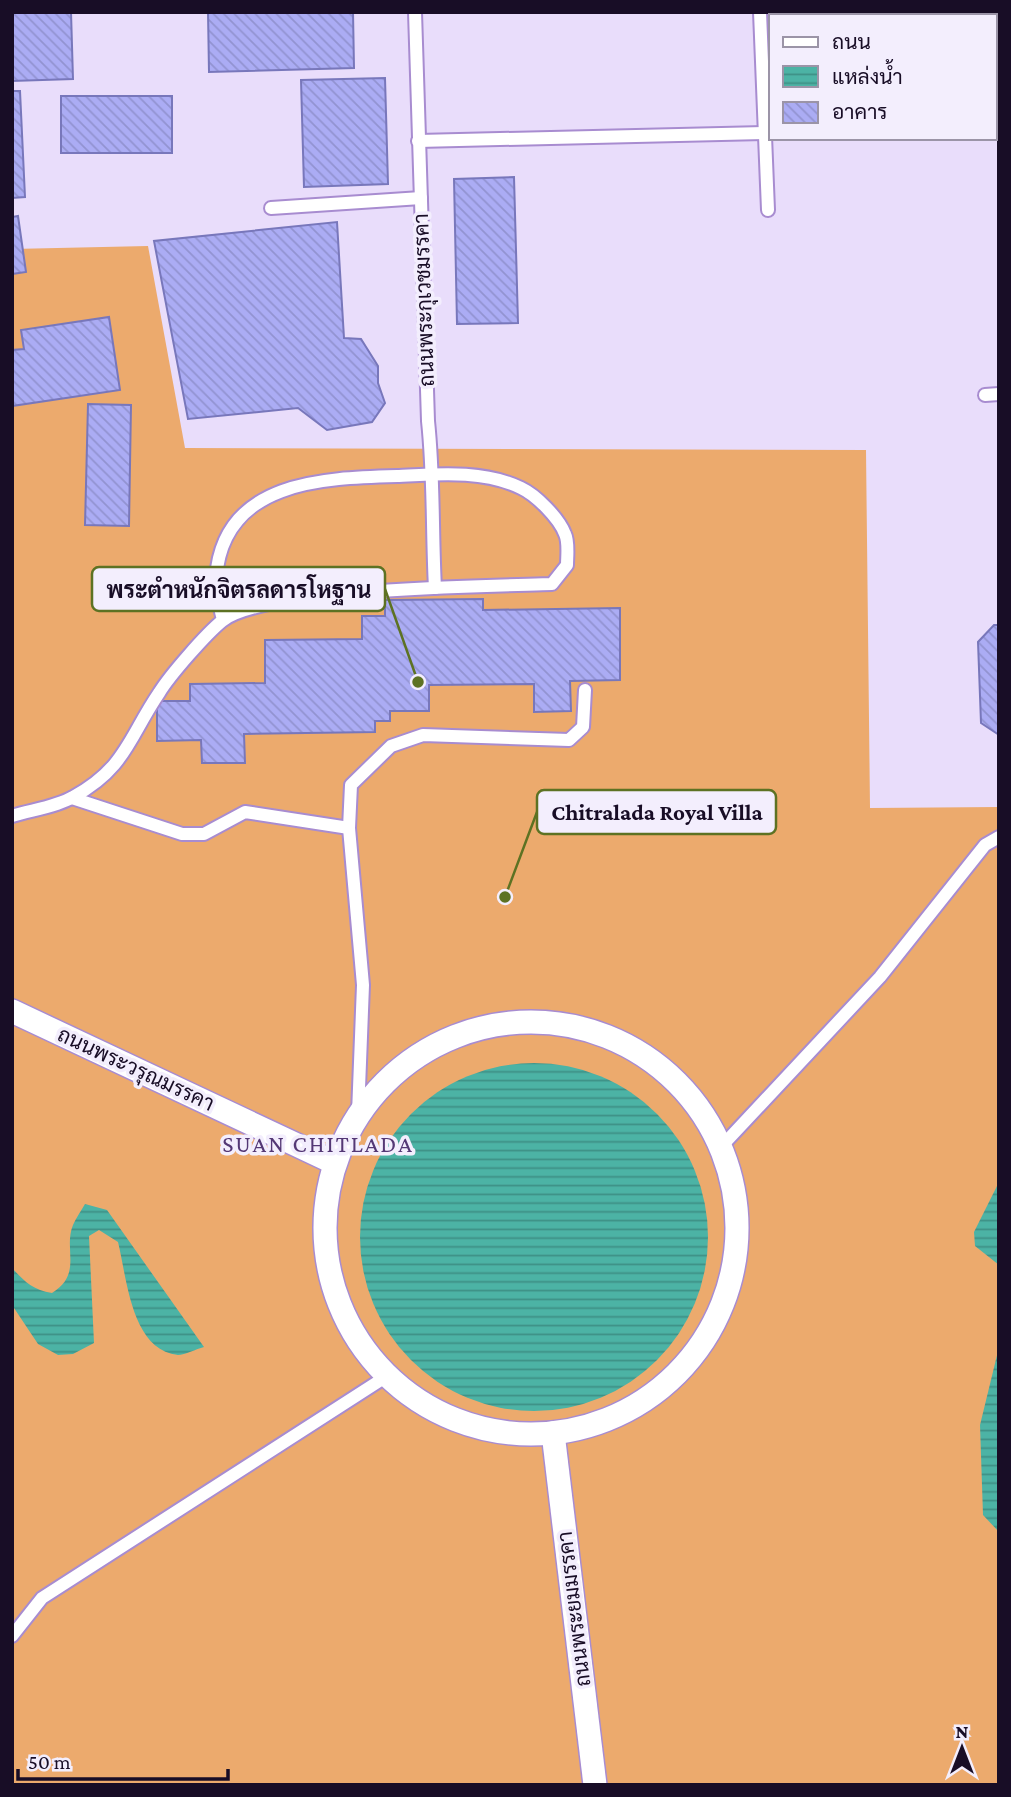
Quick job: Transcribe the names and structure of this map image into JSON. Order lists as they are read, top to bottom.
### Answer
{
  "streets": {
    "street": ["ถนนพระวรุณมรรคา", "ถนนพระยมมรรคา"],
    "lane": ["ถนนพระกุเวชมรรคา"]
  },
  "districts": ["SUAN CHITLADA"],
  "places": ["พระตำหนักจิตรลดารโหฐาน", "Chitralada Royal Villa"],
  "legend": ["ถนน", "แหล่งน้ำ", "อาคาร"],
  "scale_bar": "50 m",
  "north": "top"
}
